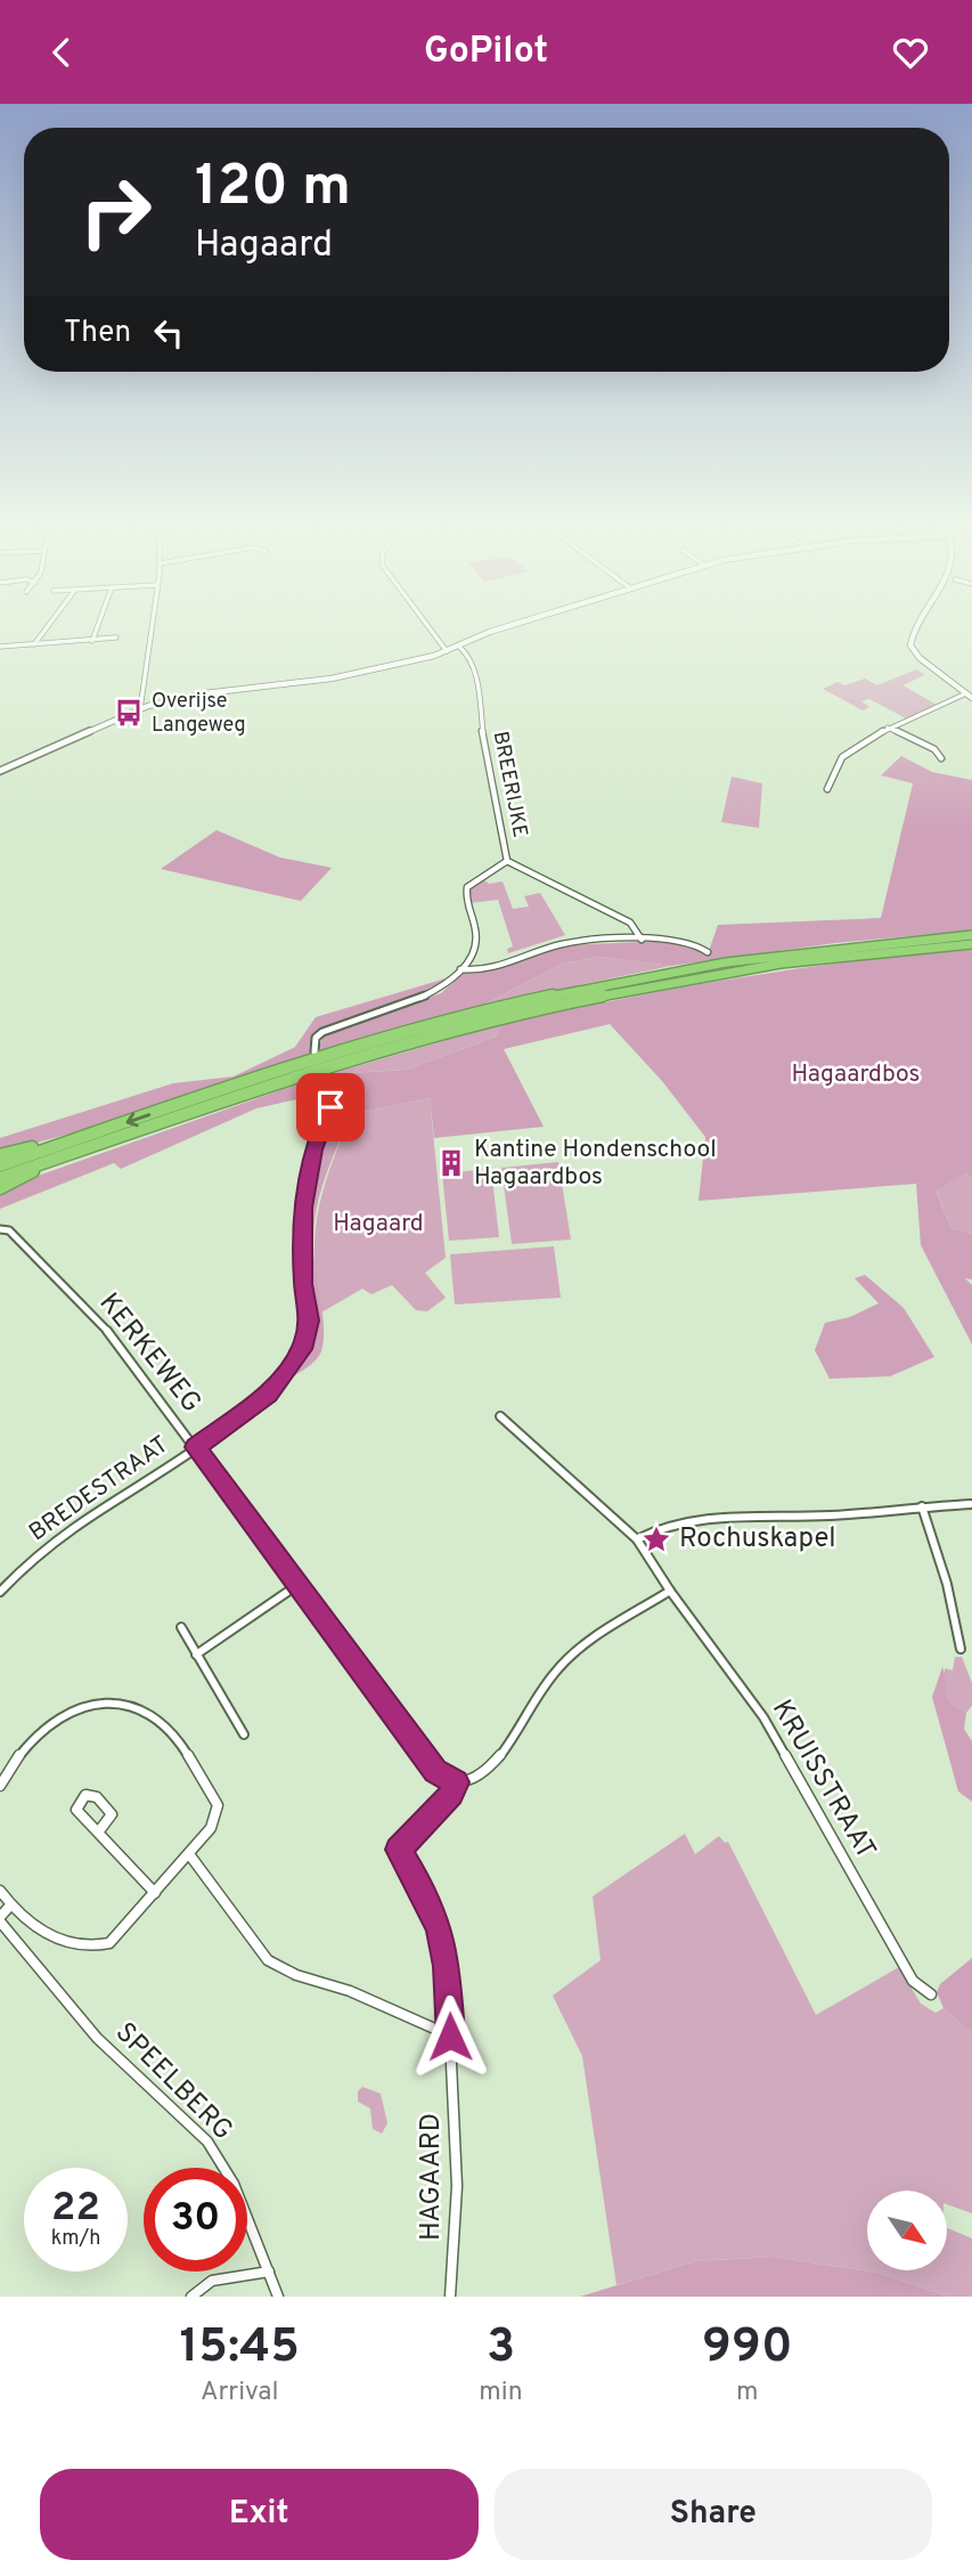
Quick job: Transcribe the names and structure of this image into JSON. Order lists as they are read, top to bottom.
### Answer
{
  "streets": {
    "street": [
      "BREERIJKE",
      "KERKEWEG",
      "BREDESTRAAT",
      "KRUISSTRAAT",
      "SPEELBERG",
      "HAGAARD"
    ]
  },
  "crossings": [
    ["KERKEWEG", "BREDESTRAAT"],
    ["KERKEWEG", "HAGAARD"],
    ["KRUISSTRAAT", "HAGAARD"]
  ],
  "parks": ["Hagaardbos", "Hagaard"],
  "places": {
    "bus stop": ["Overijse Langeweg"],
    "building": ["Kantine Hondenschool Hagaardbos"],
    "place": ["Rochuskapel"]
  },
  "north": "bottom right",
  "page": {
    "header": "GoPilot",
    "turn": ["120 m", "Hagaard"],
    "then": "Then",
    "speed": "22 km/h",
    "limit": "30",
    "eta": [
      "15:45",
      "Arrival",
      "3",
      "min",
      "990",
      "m"
    ],
    "buttons": ["Exit", "Share"]
  }
}
